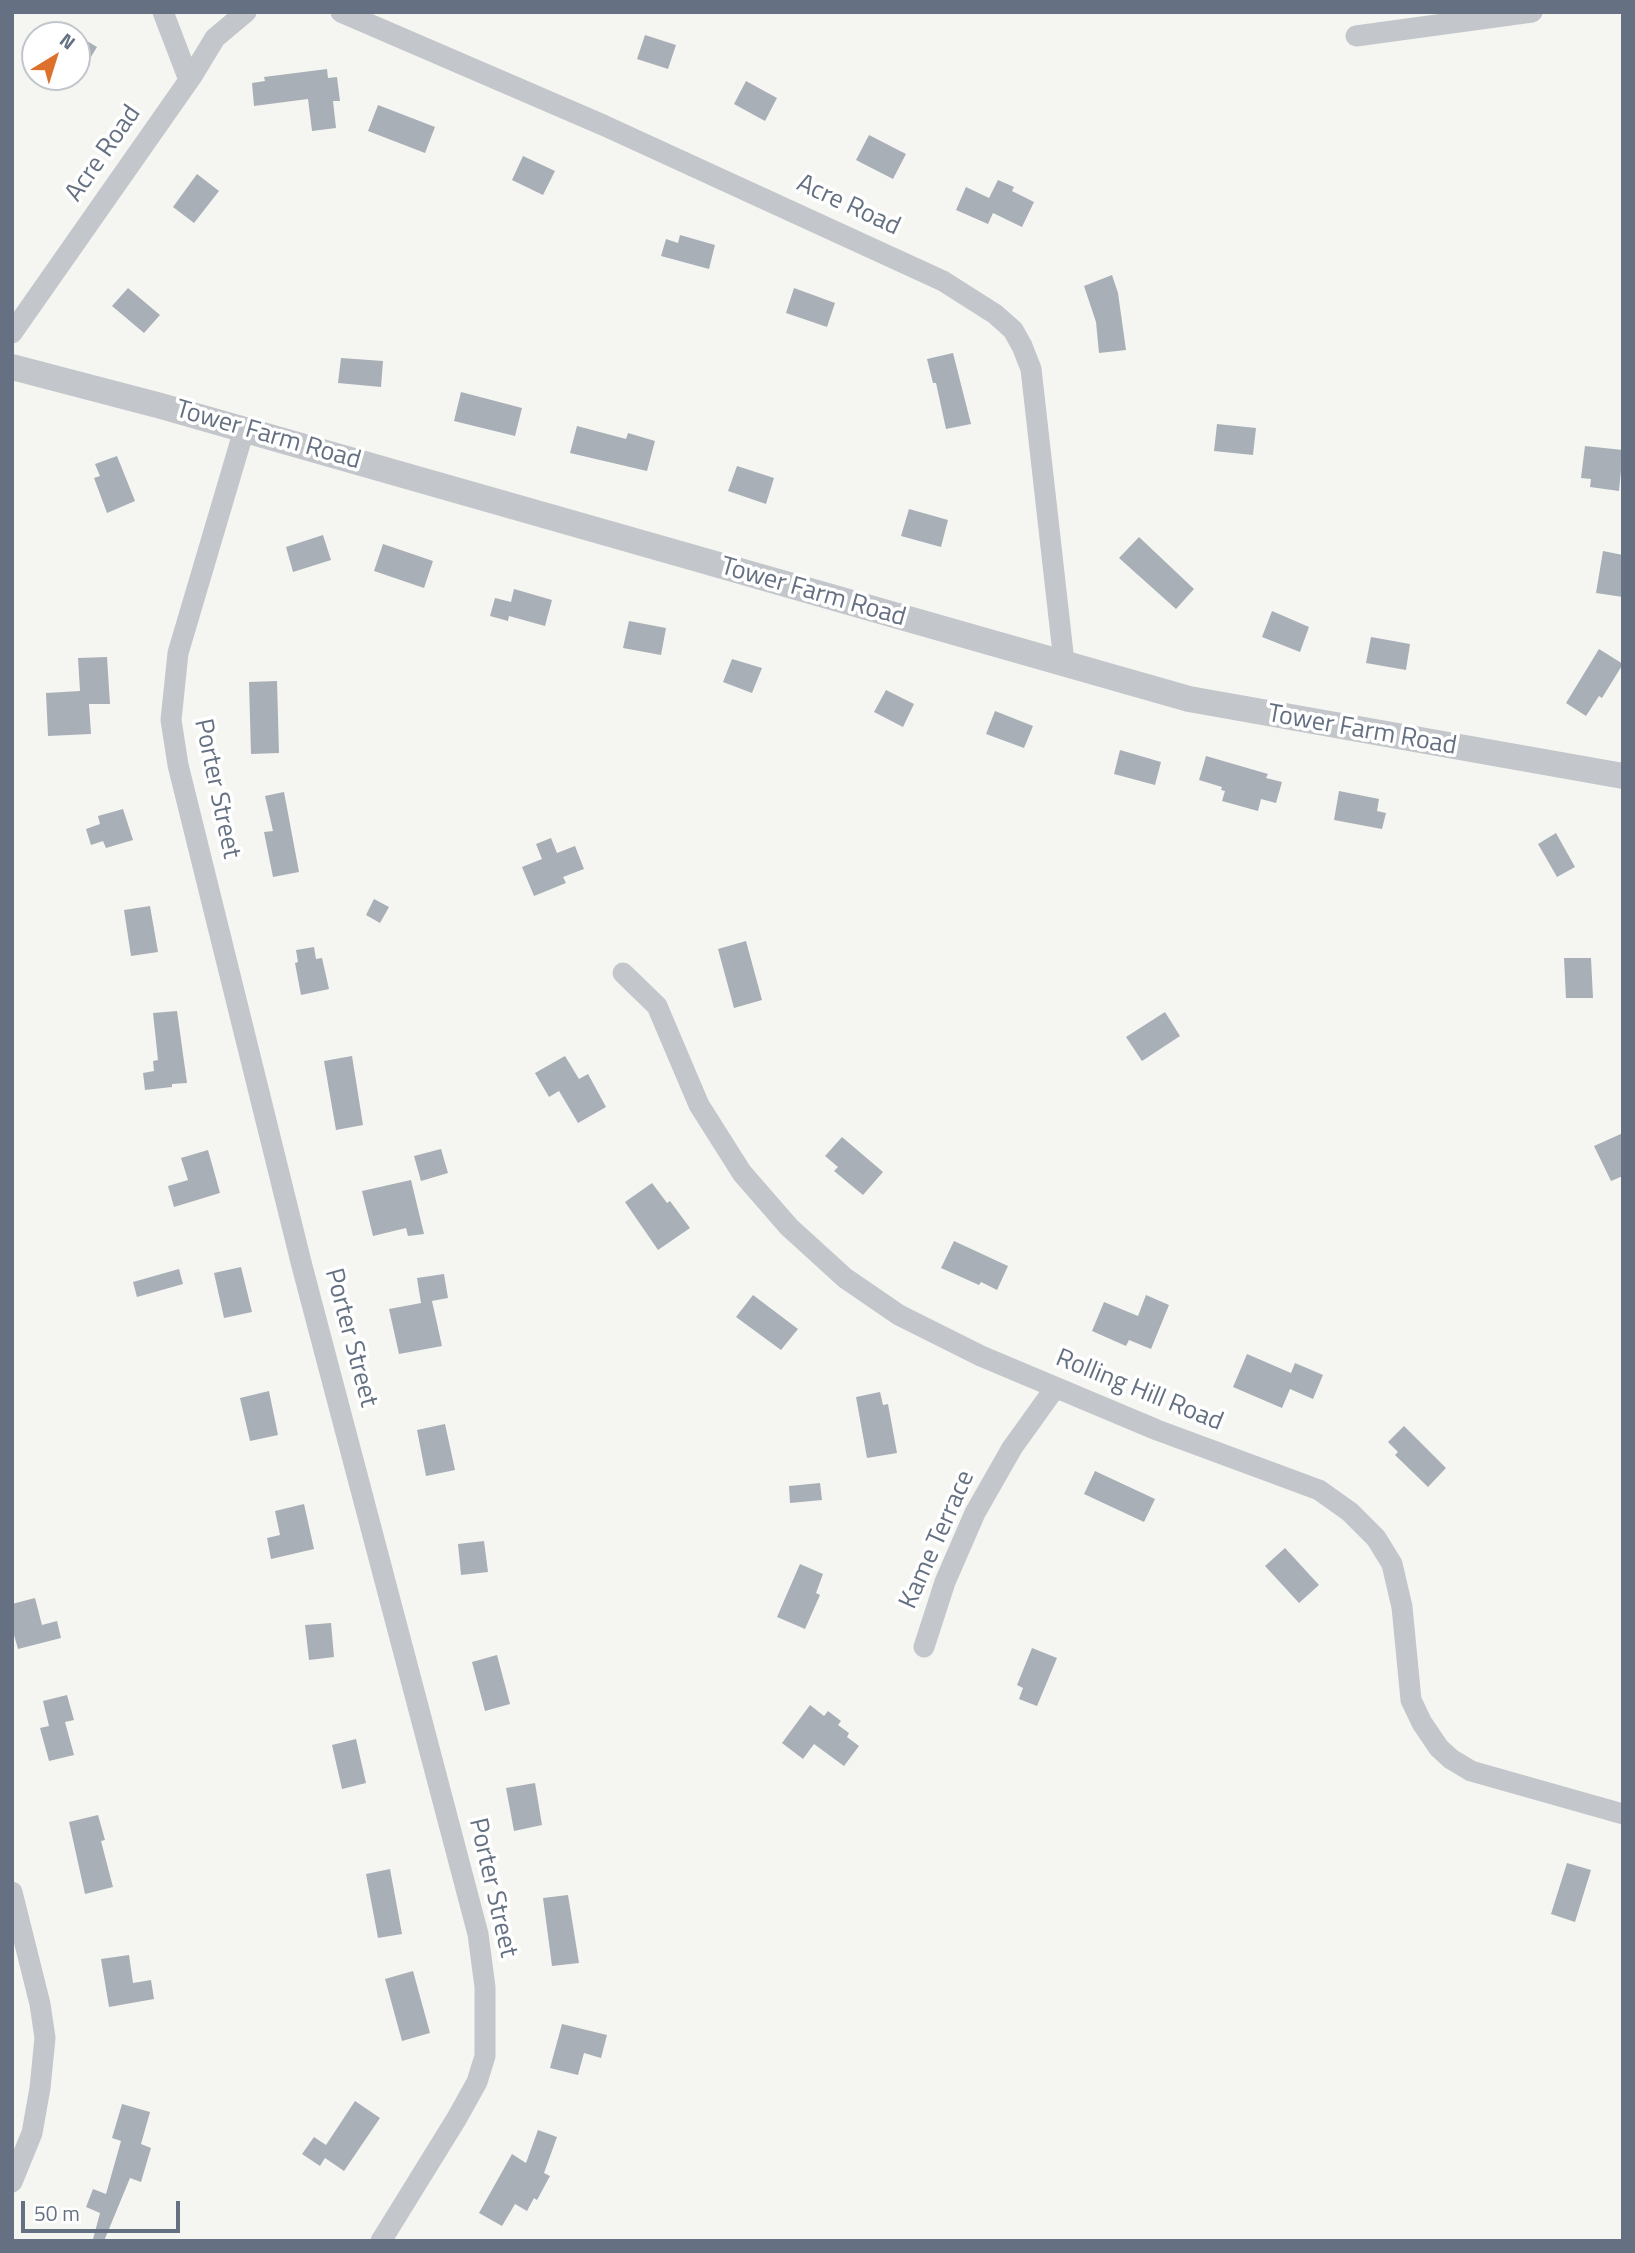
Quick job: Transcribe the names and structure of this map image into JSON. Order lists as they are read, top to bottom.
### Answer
{
  "streets": {
    "street": [
      "Acre Road",
      "Tower Farm Road",
      "Porter Street",
      "Rolling Hill Road",
      "Kame Terrace"
    ]
  },
  "crossings": [
    ["Acre Road", "Tower Farm Road"],
    ["Tower Farm Road", "Porter Street"],
    ["Rolling Hill Road", "Kame Terrace"]
  ],
  "scale_bar": "50 m",
  "north": "top right"
}
